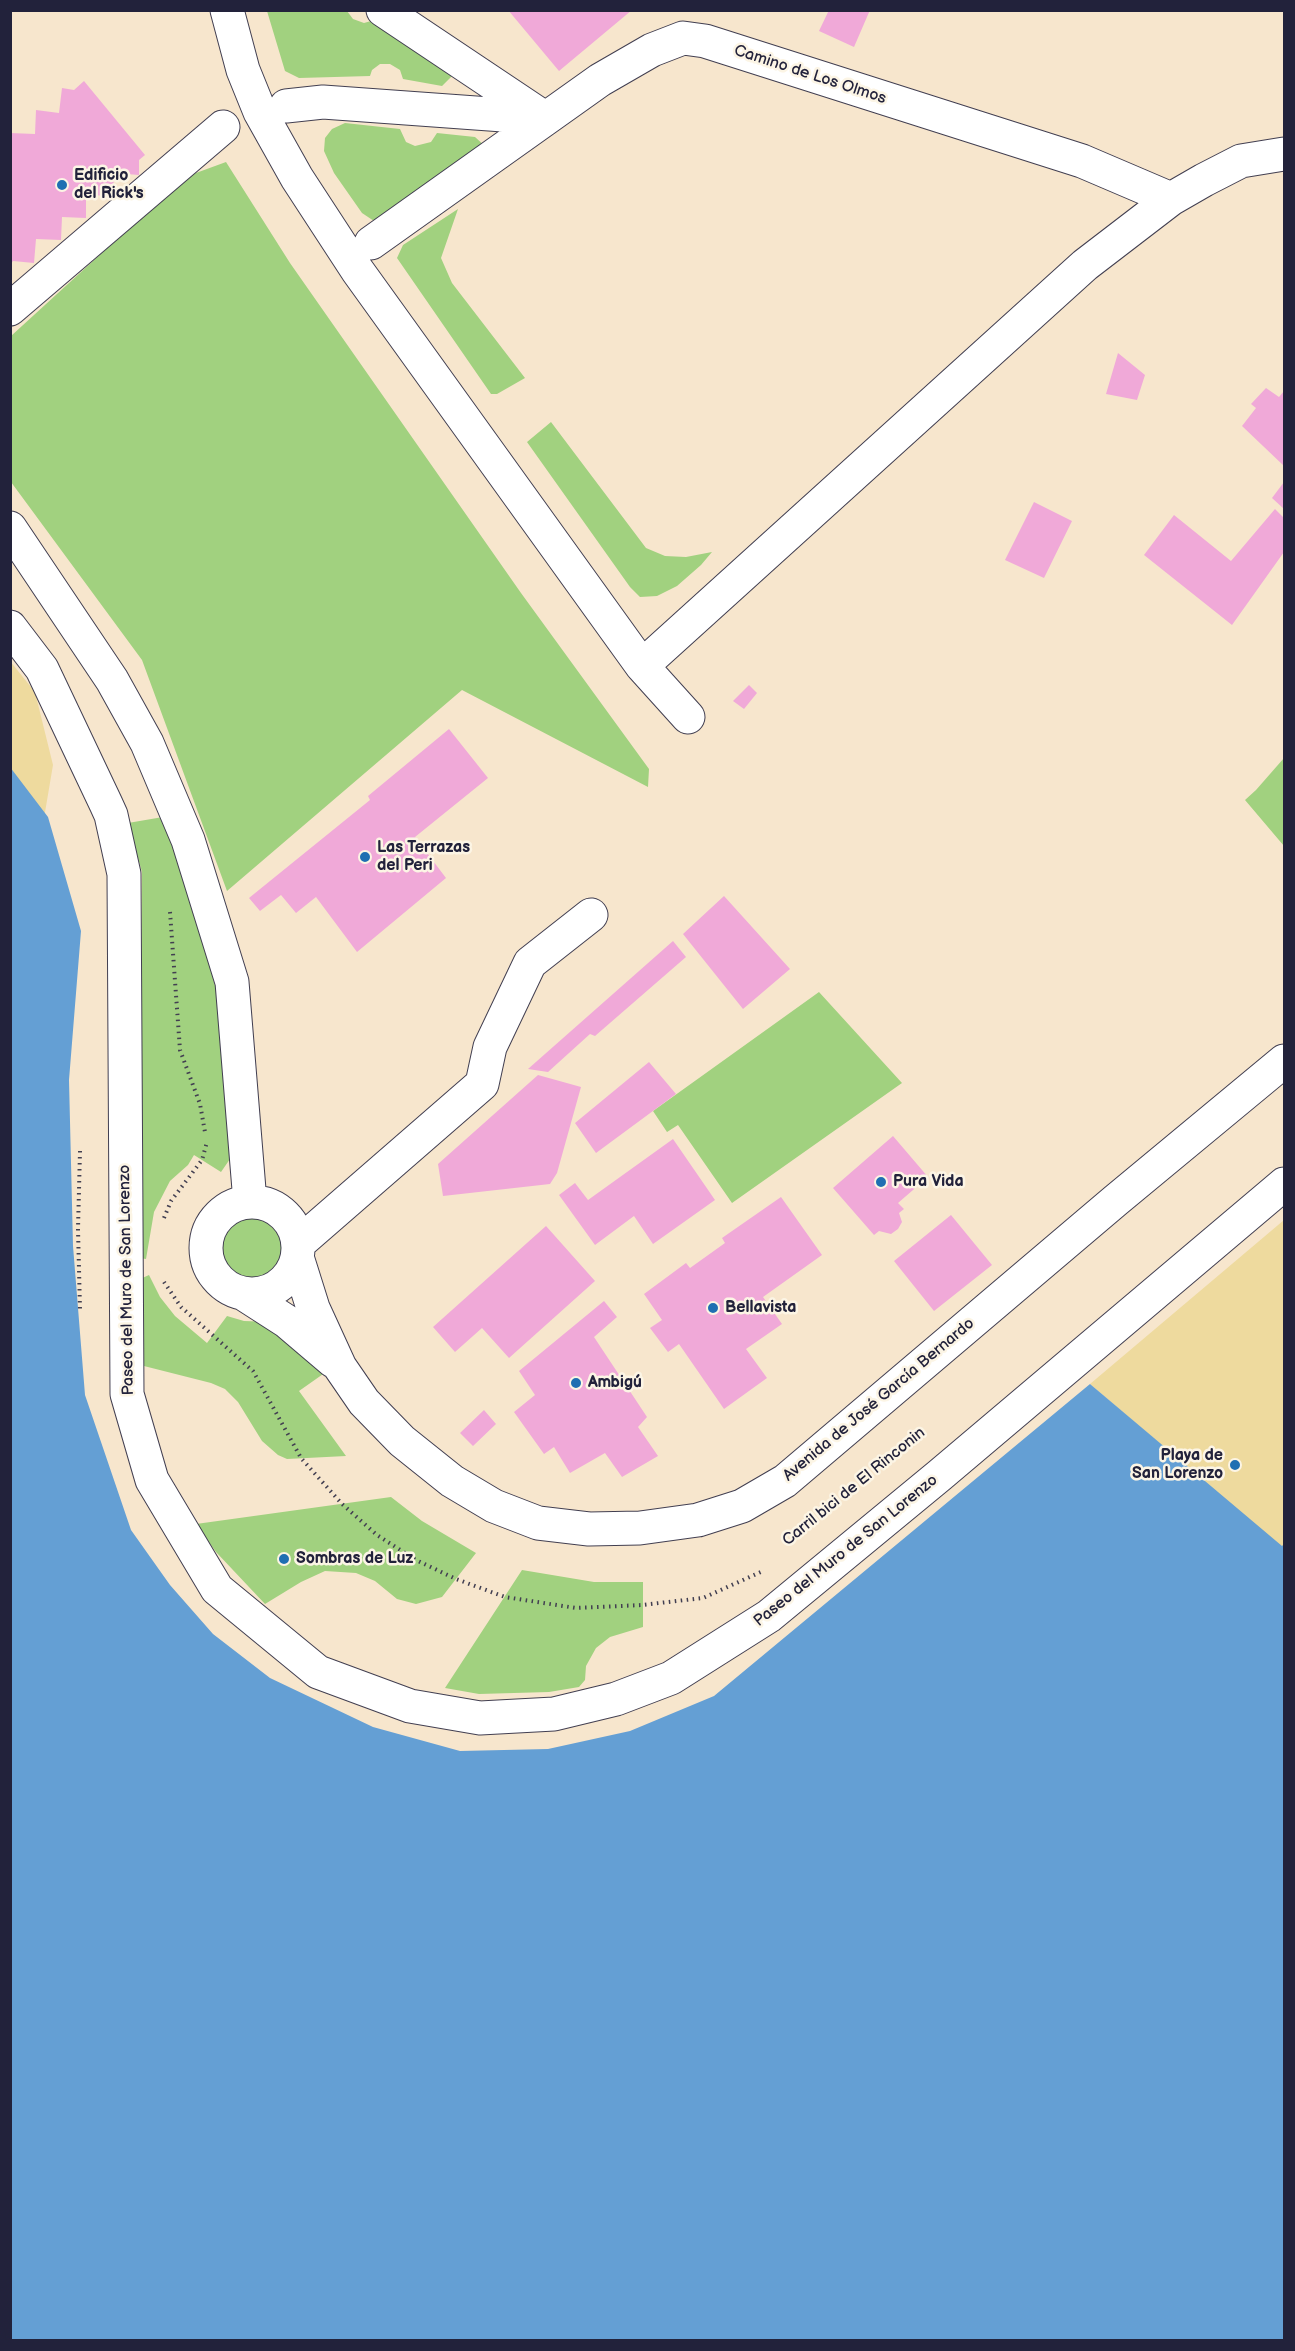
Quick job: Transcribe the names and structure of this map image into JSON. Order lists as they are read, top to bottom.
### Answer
{
  "streets": {
    "street": ["Camino de Los Olmos", "Paseo del Muro de San Lorenzo", "Avenida de José García Bernardo"]
  },
  "places": [
    "Edificio del Rick's",
    "Las Terrazas del Peri",
    "Pura Vida",
    "Bellavista",
    "Ambigú",
    "Playa de San Lorenzo",
    "Sombras de Luz"
  ]
}
